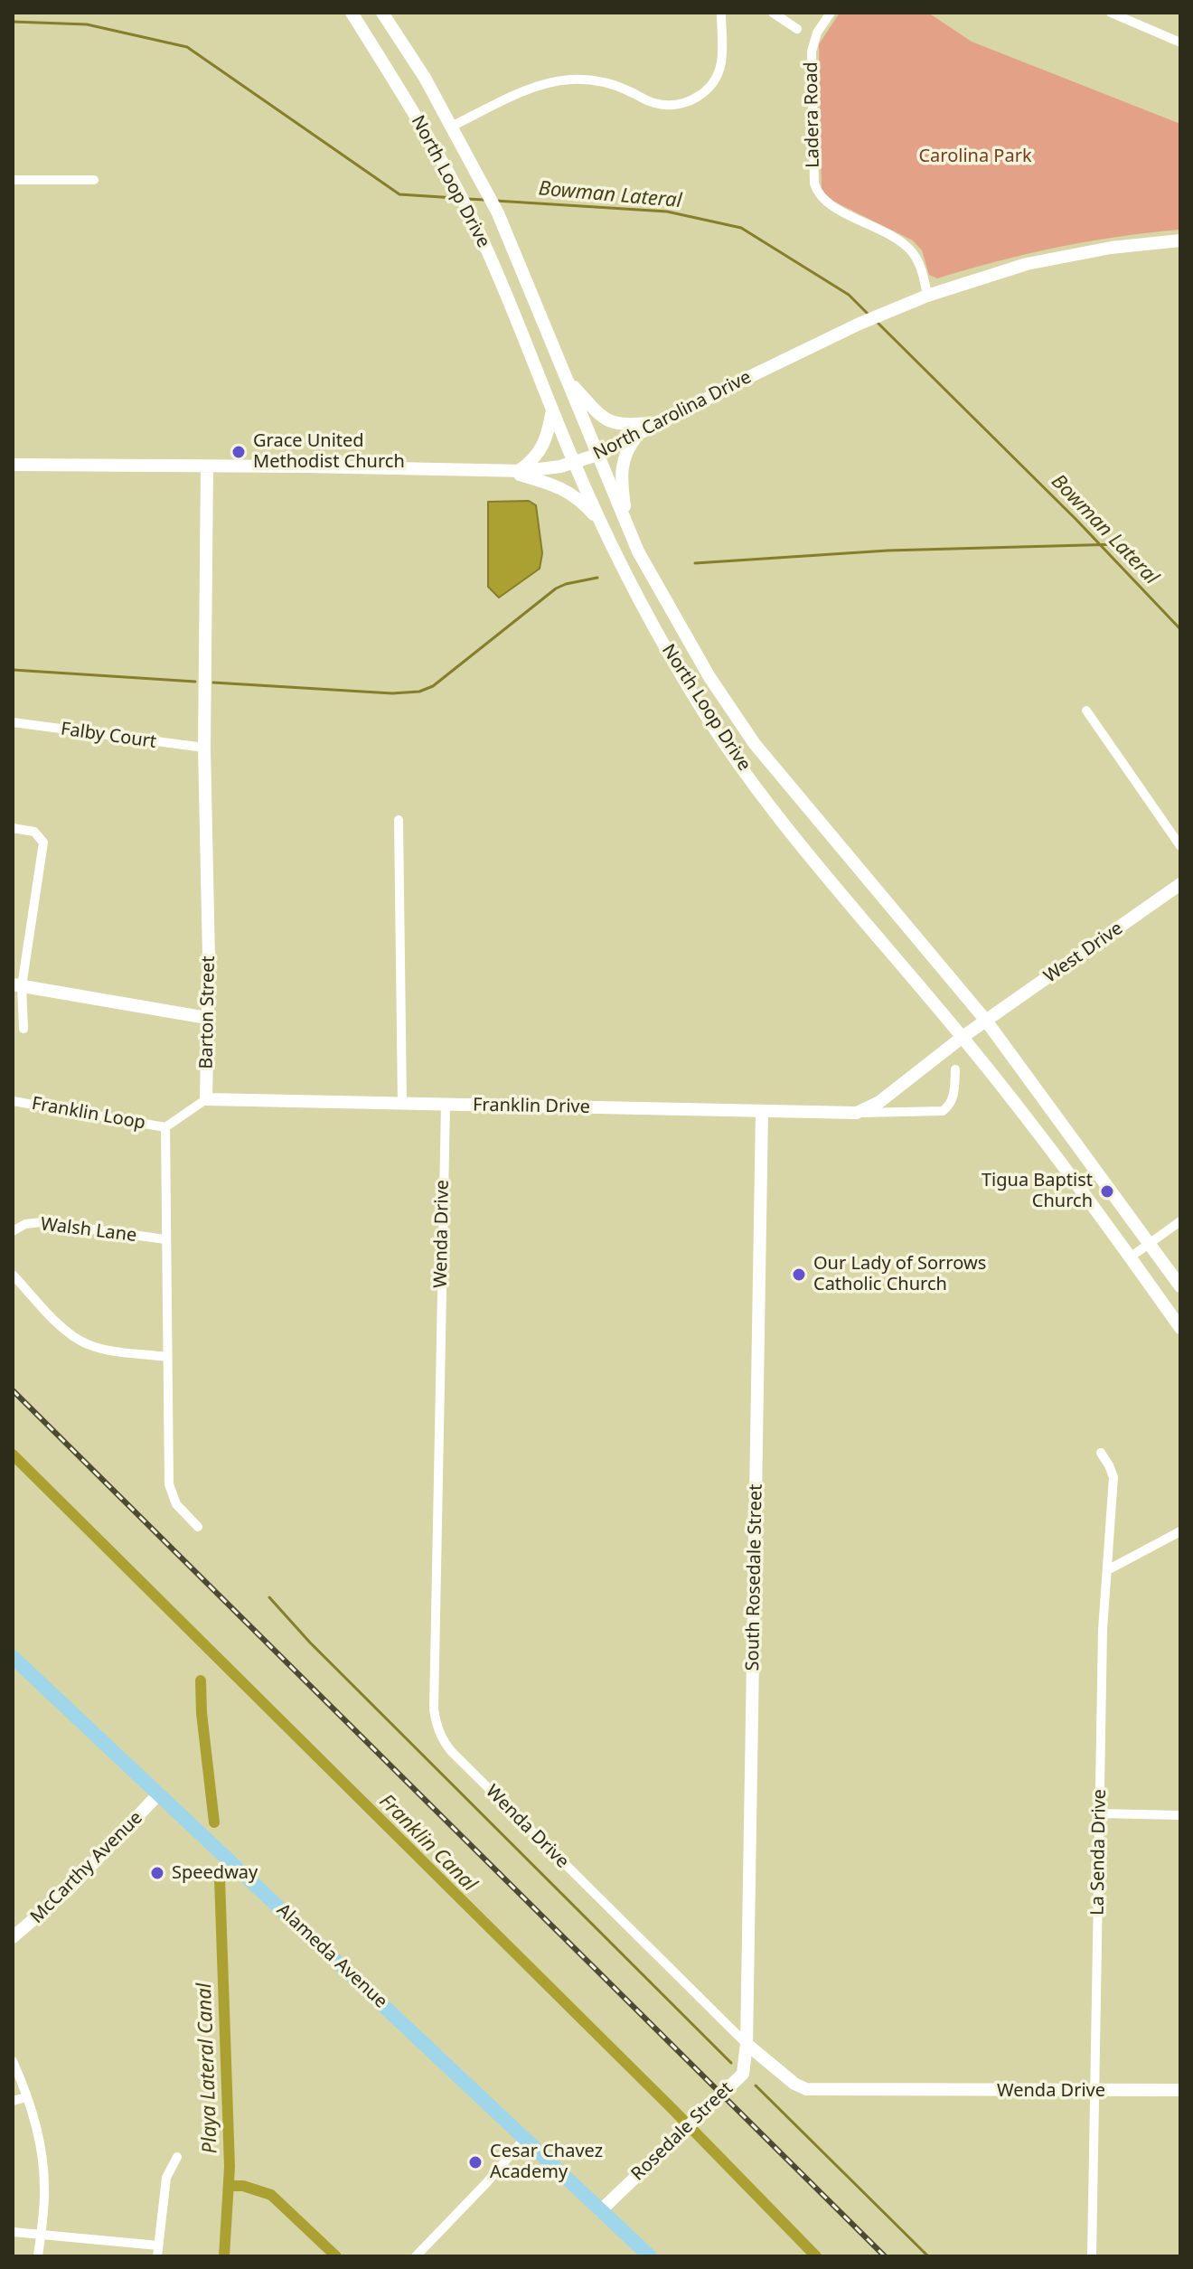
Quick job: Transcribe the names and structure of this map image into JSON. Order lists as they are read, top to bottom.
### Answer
{
  "streets": {
    "main road": [
      "North Loop Drive",
      "North Carolina Drive",
      "West Drive",
      "Barton Street",
      "Franklin Drive",
      "Wenda Drive",
      "South Rosedale Street",
      "McCarthy Avenue",
      "Alameda Avenue",
      "Rosedale Street"
    ],
    "street": [
      "Ladera Road",
      "Falby Court",
      "Franklin Loop",
      "Walsh Lane",
      "La Senda Drive"
    ]
  },
  "crossings": [
    ["Ladera Road", "North Carolina Drive"],
    ["North Loop Drive", "North Carolina Drive"],
    ["North Loop Drive", "West Drive"],
    ["North Loop Drive", "Franklin Drive"],
    ["North Carolina Drive", "Barton Street"],
    ["Falby Court", "Barton Street"],
    ["West Drive", "Franklin Drive"],
    ["Barton Street", "Franklin Drive"],
    ["Franklin Drive", "Wenda Drive"],
    ["Franklin Drive", "South Rosedale Street"],
    ["Wenda Drive", "South Rosedale Street"],
    ["Wenda Drive", "La Senda Drive"],
    ["Wenda Drive", "Rosedale Street"],
    ["South Rosedale Street", "Rosedale Street"],
    ["McCarthy Avenue", "Alameda Avenue"],
    ["Alameda Avenue", "Rosedale Street"]
  ],
  "water": ["Bowman Lateral", "Franklin Canal", "Playa Lateral Canal"],
  "parks": ["Carolina Park"],
  "places": [
    "Grace United Methodist Church",
    "Tigua Baptist Church",
    "Our Lady of Sorrows Catholic Church",
    "Speedway",
    "Cesar Chavez Academy"
  ]
}
